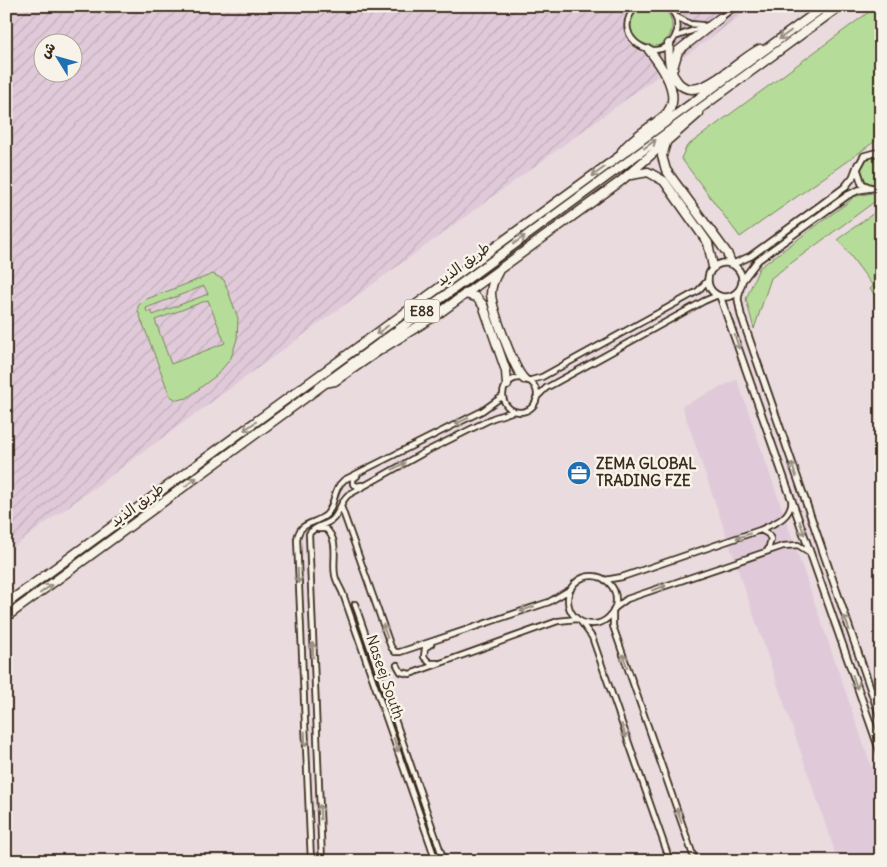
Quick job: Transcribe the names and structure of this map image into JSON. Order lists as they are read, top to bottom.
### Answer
{
  "streets": {
    "highway": ["طريق الذيد", "E88"],
    "street": ["Naseej South"]
  },
  "places": {
    "office": ["ZEMA GLOBAL TRADING FZE"]
  },
  "north": "top left"
}
